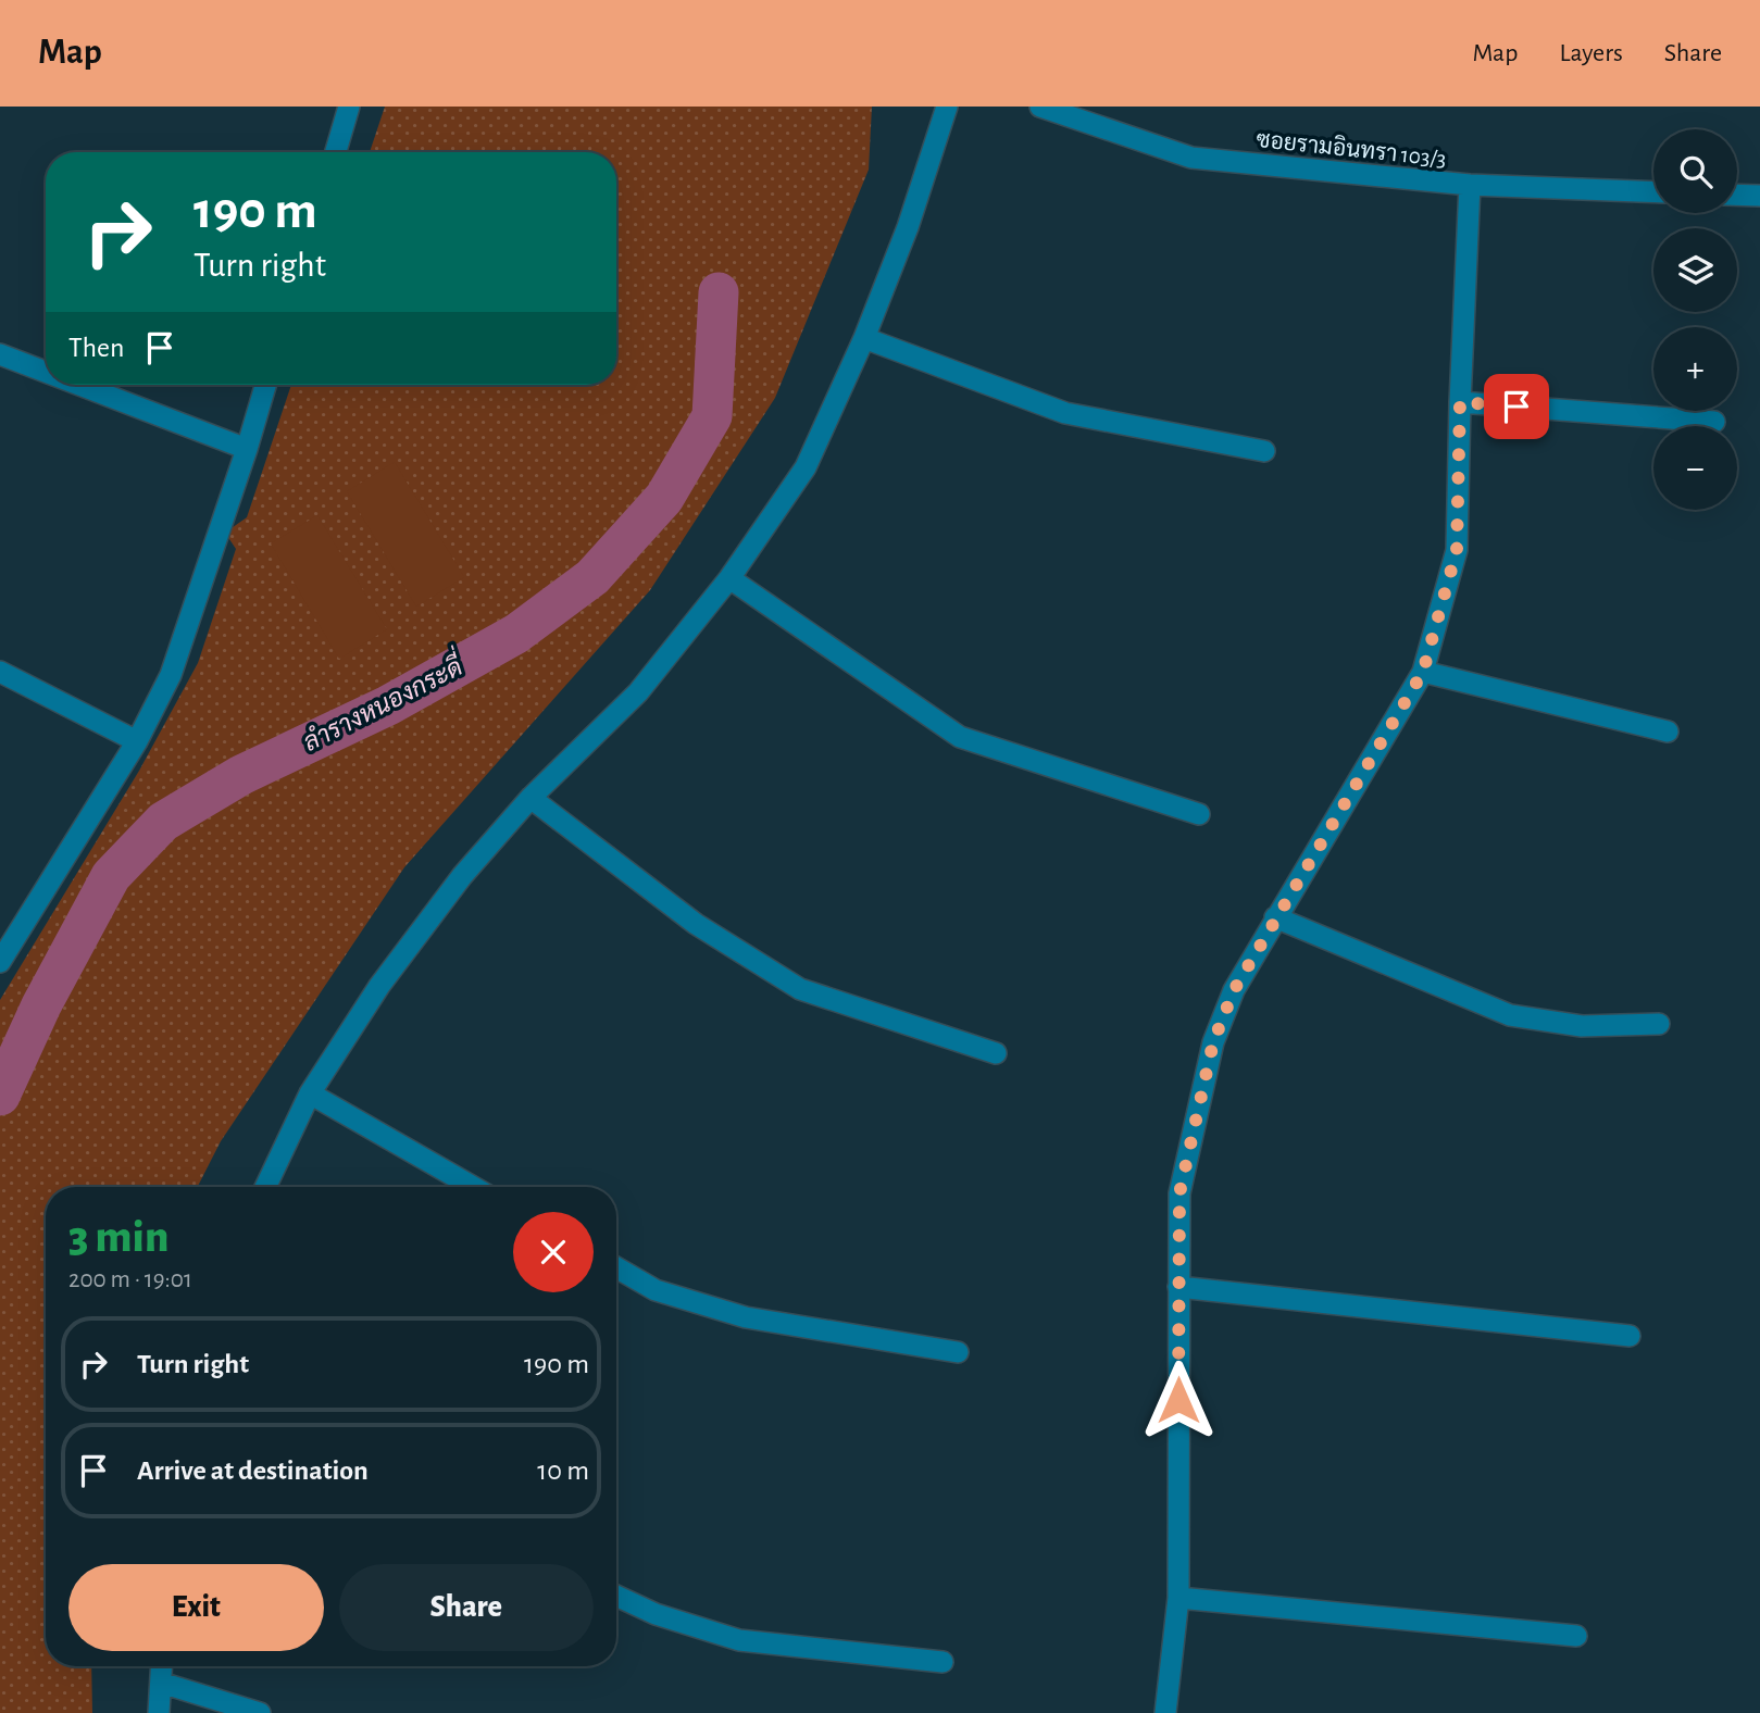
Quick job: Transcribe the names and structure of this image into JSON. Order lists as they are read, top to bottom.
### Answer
{
  "streets": {
    "street": ["ซอยรามอินทรา 103/3"]
  },
  "water": ["ลำรางหนองกระดี่"],
  "page": {
    "header": "Map",
    "nav": ["Map", "Layers", "Share"],
    "map_buttons": ["+", "−"],
    "turn": ["190 m", "Turn right"],
    "then": "Then",
    "heading": ["3 min", "200 m · 19:01"],
    "list": [
      {
        "name": "Turn right",
        "value": "190 m"
      },
      {
        "name": "Arrive at destination",
        "value": "10 m"
      }
    ],
    "buttons": ["Exit", "Share"]
  }
}
